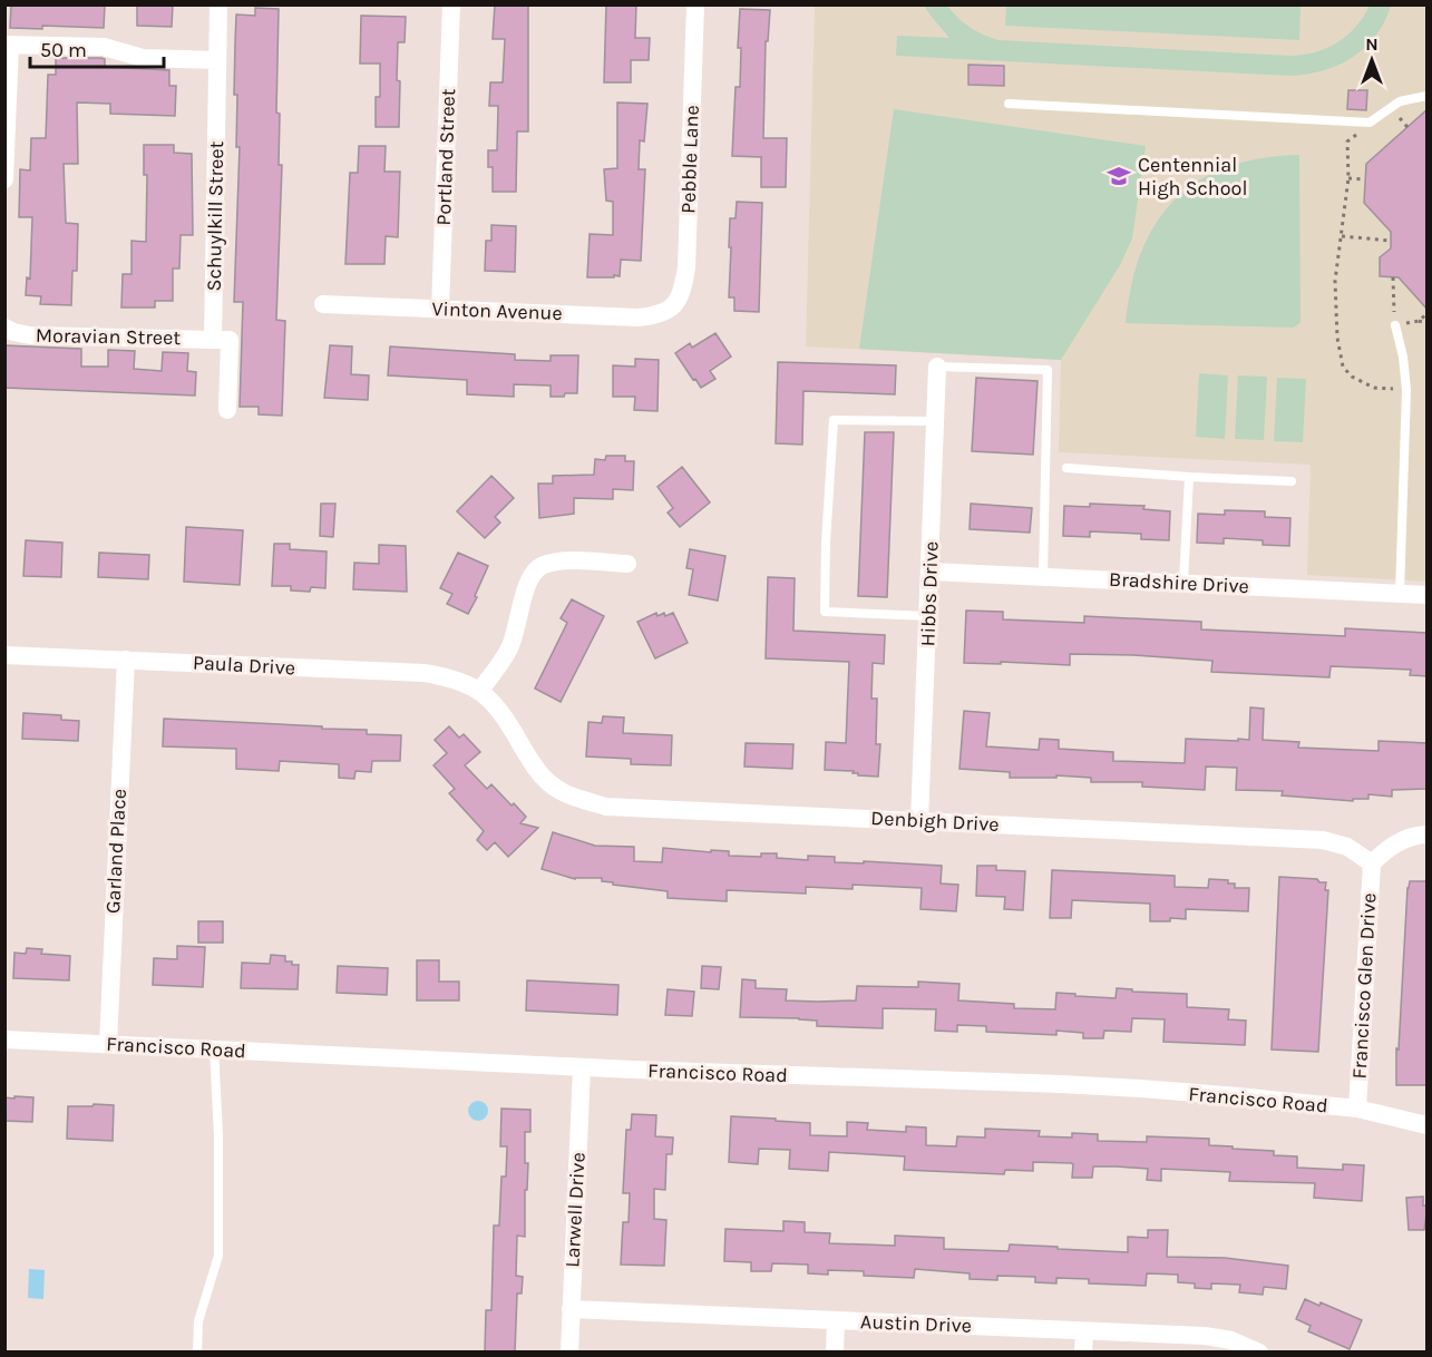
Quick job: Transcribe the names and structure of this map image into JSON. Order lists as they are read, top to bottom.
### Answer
{
  "streets": {
    "street": [
      "Portland Street",
      "Pebble Lane",
      "Schuylkill Street",
      "Vinton Avenue",
      "Moravian Street",
      "Bradshire Drive",
      "Hibbs Drive",
      "Paula Drive",
      "Denbigh Drive",
      "Garland Place",
      "Francisco Glen Drive",
      "Francisco Road",
      "Larwell Drive",
      "Austin Drive"
    ]
  },
  "crossings": [
    ["Portland Street", "Vinton Avenue"],
    ["Pebble Lane", "Vinton Avenue"],
    ["Schuylkill Street", "Moravian Street"],
    ["Bradshire Drive", "Hibbs Drive"],
    ["Hibbs Drive", "Denbigh Drive"],
    ["Paula Drive", "Denbigh Drive"],
    ["Paula Drive", "Garland Place"],
    ["Denbigh Drive", "Francisco Glen Drive"],
    ["Garland Place", "Francisco Road"],
    ["Francisco Glen Drive", "Francisco Road"],
    ["Francisco Road", "Larwell Drive"],
    ["Larwell Drive", "Austin Drive"]
  ],
  "places": {
    "school or university": ["Centennial High School"]
  },
  "scale_bar": "50 m",
  "north": "top"
}
